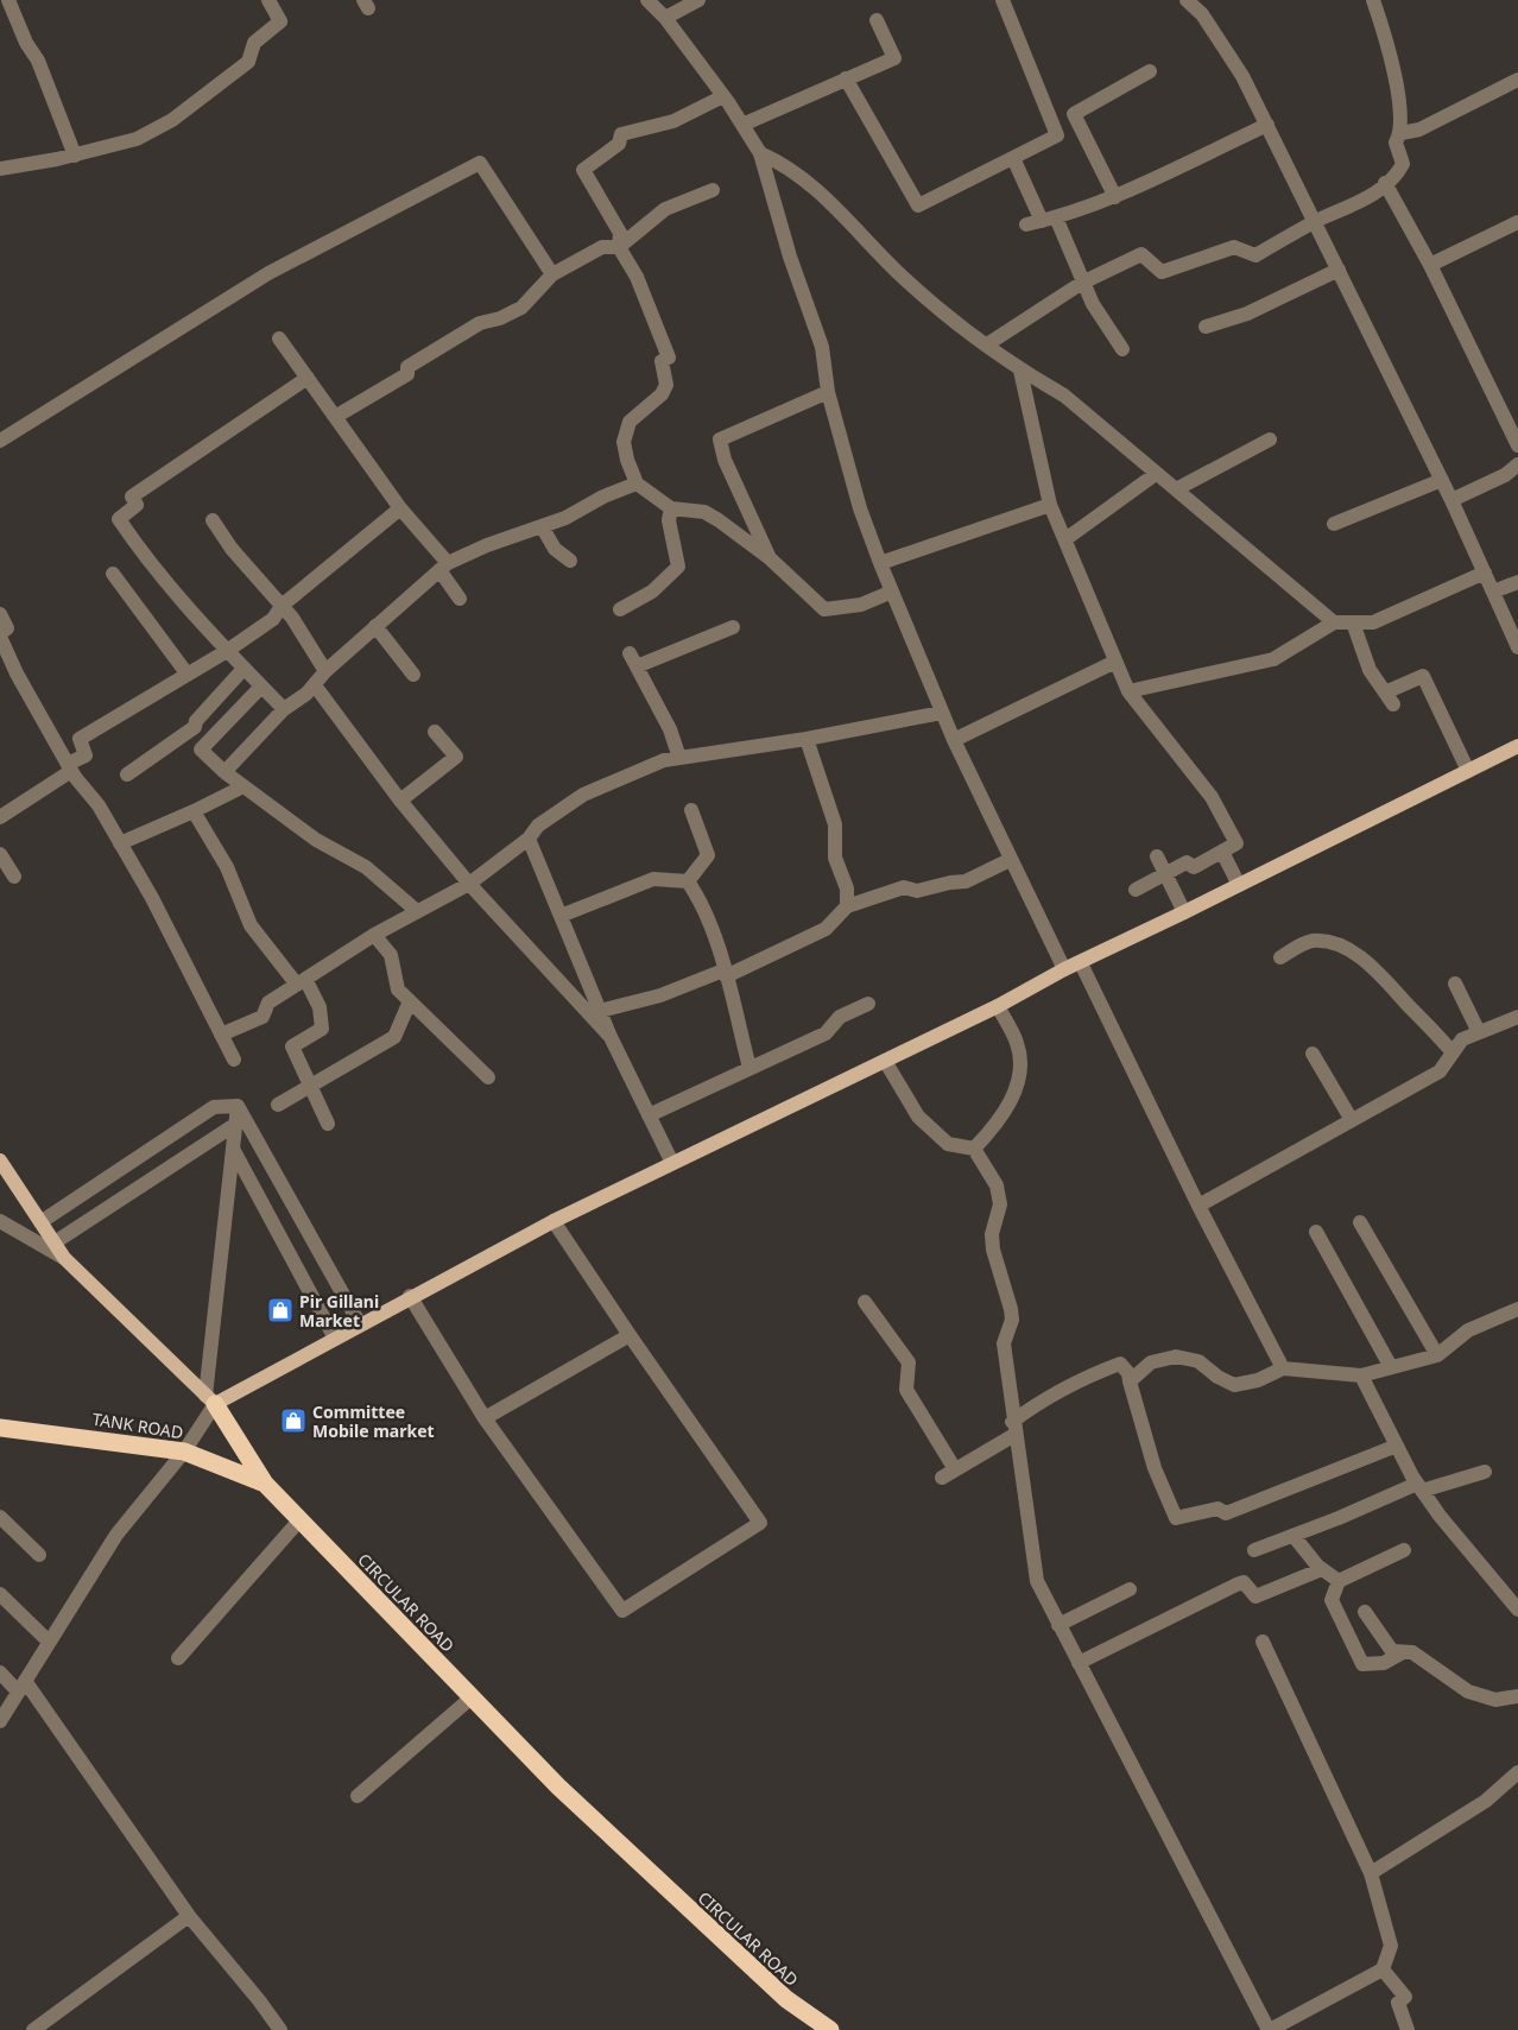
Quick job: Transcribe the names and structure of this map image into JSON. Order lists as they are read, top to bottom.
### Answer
{
  "streets": {
    "highway": ["TANK ROAD", "CIRCULAR ROAD"]
  },
  "crossings": [
    ["TANK ROAD", "CIRCULAR ROAD"]
  ],
  "places": {
    "shop": ["Pir Gillani Market", "Committee Mobile market"]
  }
}
